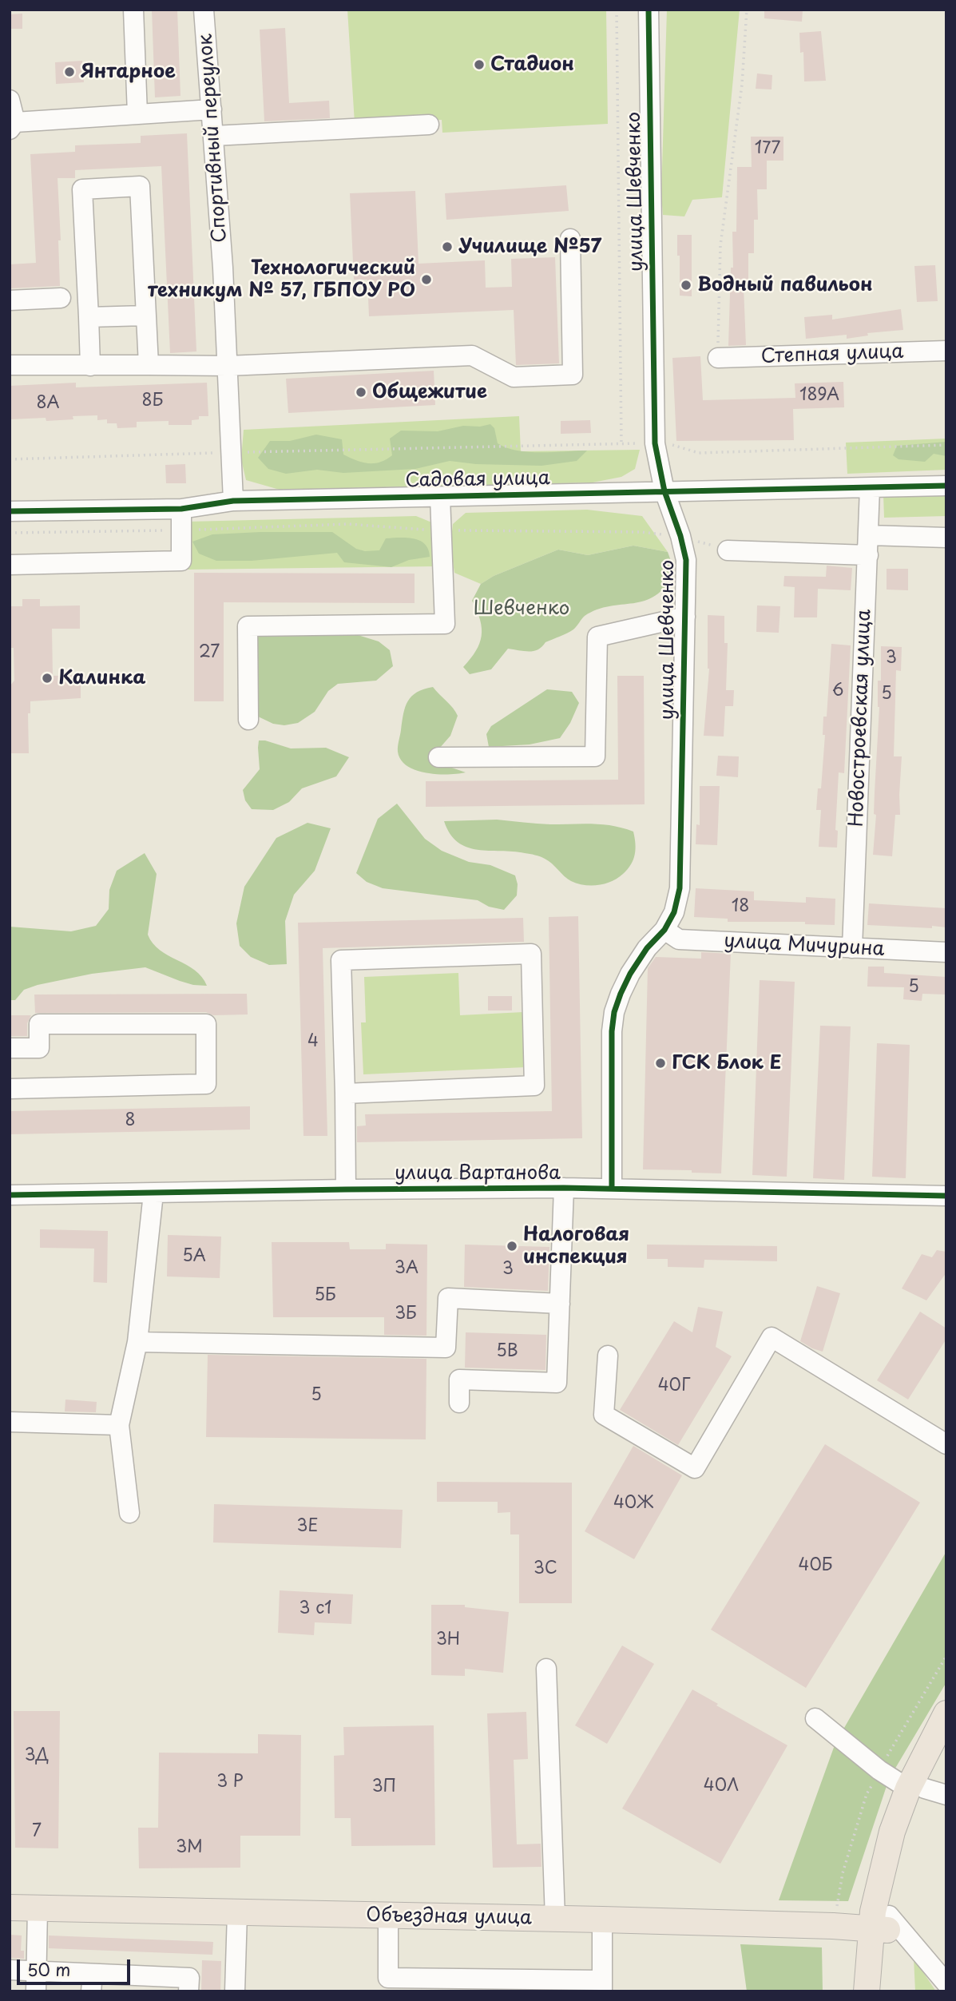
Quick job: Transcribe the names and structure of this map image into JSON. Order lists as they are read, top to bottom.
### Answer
{
  "streets": {
    "main road": ["Объездная улица"],
    "street": [
      "Спортивный переулок",
      "улица Шевченко",
      "Степная улица",
      "Садовая улица",
      "Новостроевская улица",
      "улица Мичурина",
      "улица Вартанова"
    ]
  },
  "crossings": [
    ["Спортивный переулок", "Садовая улица"],
    ["улица Шевченко", "Садовая улица"],
    ["улица Шевченко", "улица Мичурина"],
    ["улица Шевченко", "улица Вартанова"],
    ["Садовая улица", "Новостроевская улица"],
    ["Новостроевская улица", "улица Мичурина"]
  ],
  "parks": ["Шевченко"],
  "places": [
    "Стадион",
    "Янтарное",
    "Училище №57",
    "Технологический техникум № 57, ГБПОУ РО",
    "Водный павильон",
    "Общежитие",
    "Калинка",
    "ГСК Блок Е",
    "Налоговая инспекция"
  ],
  "house_numbers": [
    "177",
    "189А",
    "8Б",
    "8А",
    "27",
    "3",
    "6",
    "5",
    "18",
    "5",
    "4",
    "8",
    "5А",
    "3А",
    "3",
    "5Б",
    "3Б",
    "5В",
    "40Г",
    "5",
    "40Ж",
    "3Е",
    "40Б",
    "3С",
    "3 с1",
    "3Н",
    "3Д",
    "3 Р",
    "40Л",
    "3П",
    "7",
    "3М"
  ],
  "scale_bar": "50 m"
}
